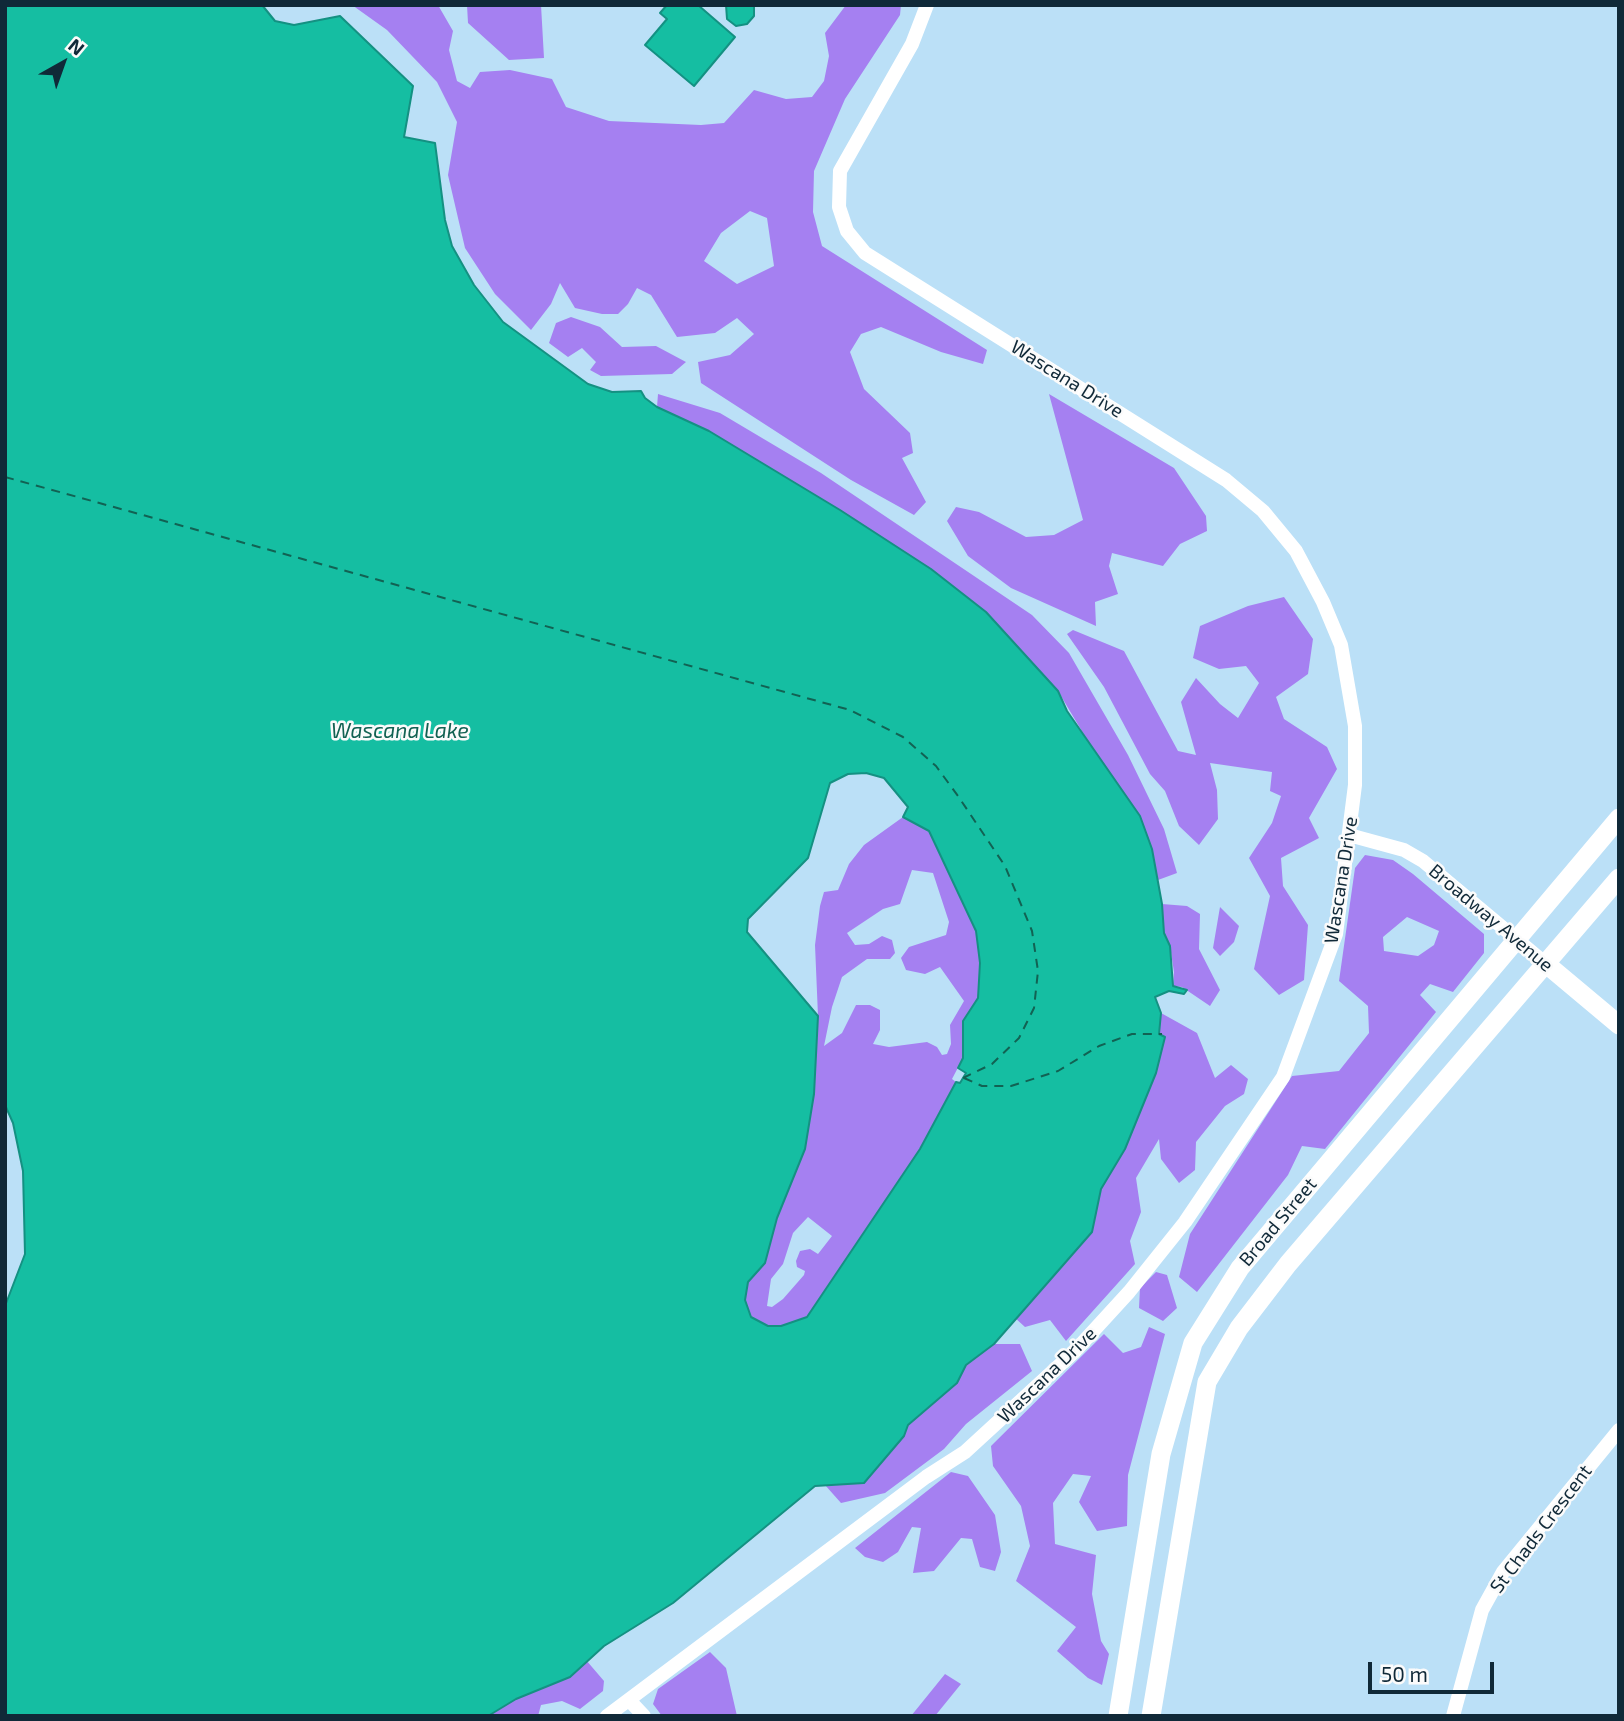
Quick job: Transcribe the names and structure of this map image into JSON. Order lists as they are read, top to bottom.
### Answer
{
  "streets": {
    "main road": ["Broadway Avenue", "Broad Street"],
    "street": ["Wascana Drive", "St Chads Crescent"]
  },
  "crossings": [
    ["Wascana Drive", "Broadway Avenue"],
    ["Broadway Avenue", "Broad Street"]
  ],
  "water": ["Wascana Lake"],
  "scale_bar": "50 m",
  "north": "top right"
}
